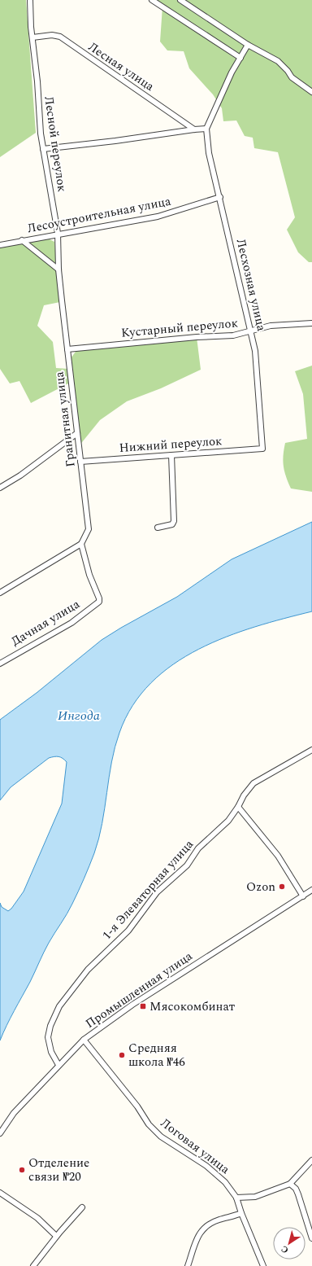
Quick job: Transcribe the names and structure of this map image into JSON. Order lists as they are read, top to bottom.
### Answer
{
  "streets": {
    "street": [
      "Лесная улица",
      "Лесной переулок",
      "Лесоустроительная улица",
      "Лесхозная улица",
      "Кустарный переулок",
      "Гранитная улица",
      "Нижний переулок",
      "Дачная улица",
      "1-я Элеваторная улица",
      "Промышленная улица",
      "Логовая улица"
    ]
  },
  "crossings": [
    ["Лесная улица", "Лесной переулок"],
    ["Лесной переулок", "Лесоустроительная улица"],
    ["Лесной переулок", "Гранитная улица"],
    ["Лесоустроительная улица", "Лесхозная улица"],
    ["Лесоустроительная улица", "Гранитная улица"],
    ["Лесхозная улица", "Кустарный переулок"],
    ["Лесхозная улица", "Нижний переулок"],
    ["Кустарный переулок", "Гранитная улица"],
    ["Гранитная улица", "Нижний переулок"],
    ["Гранитная улица", "Дачная улица"],
    ["1-я Элеваторная улица", "Промышленная улица"],
    ["Промышленная улица", "Логовая улица"]
  ],
  "water": ["Ингода"],
  "places": {
    "other": ["Ozon", "Средняя школа №46", "Отделение связи №20"],
    "transit": ["Мясокомбинат"]
  },
  "north": "bottom left"
}
